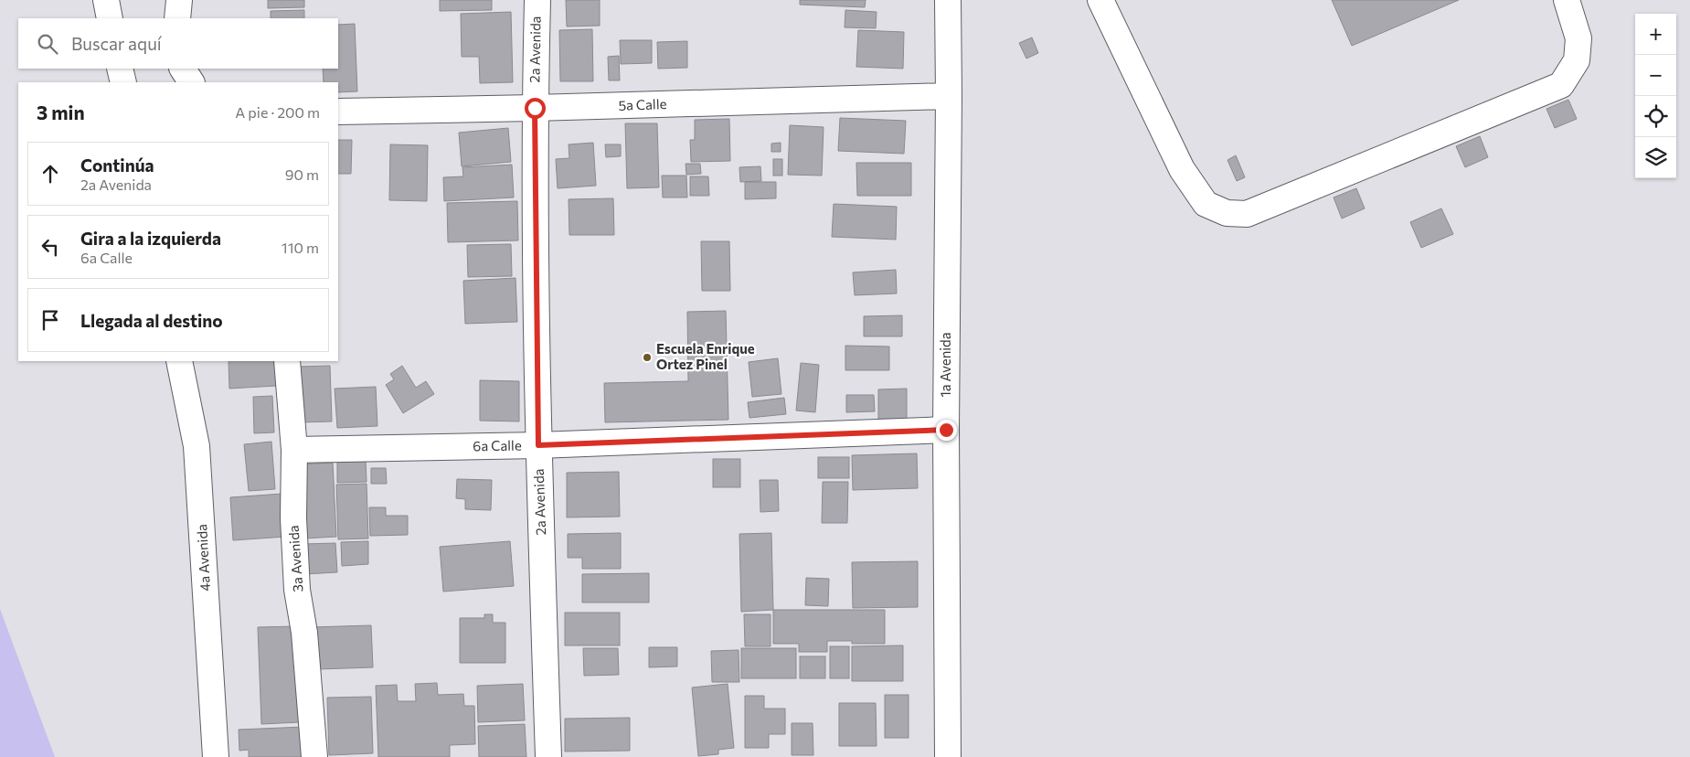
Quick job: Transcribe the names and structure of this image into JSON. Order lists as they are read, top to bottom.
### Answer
{
  "streets": {
    "street": [
      "2a Avenida",
      "5a Calle",
      "1a Avenida",
      "6a Calle",
      "4a Avenida",
      "3a Avenida"
    ]
  },
  "crossings": [
    ["2a Avenida", "5a Calle"],
    ["2a Avenida", "6a Calle"],
    ["5a Calle", "1a Avenida"],
    ["1a Avenida", "6a Calle"],
    ["6a Calle", "3a Avenida"]
  ],
  "places": ["Escuela Enrique Ortez Pinel"],
  "page": {
    "map_buttons": ["+", "−"],
    "search": "Buscar aquí",
    "heading": ["3 min", "A pie · 200 m"],
    "list": [
      ["Continúa", "2a Avenida", "90 m"],
      ["Gira a la izquierda", "6a Calle", "110 m"],
      "Llegada al destino"
    ]
  }
}
